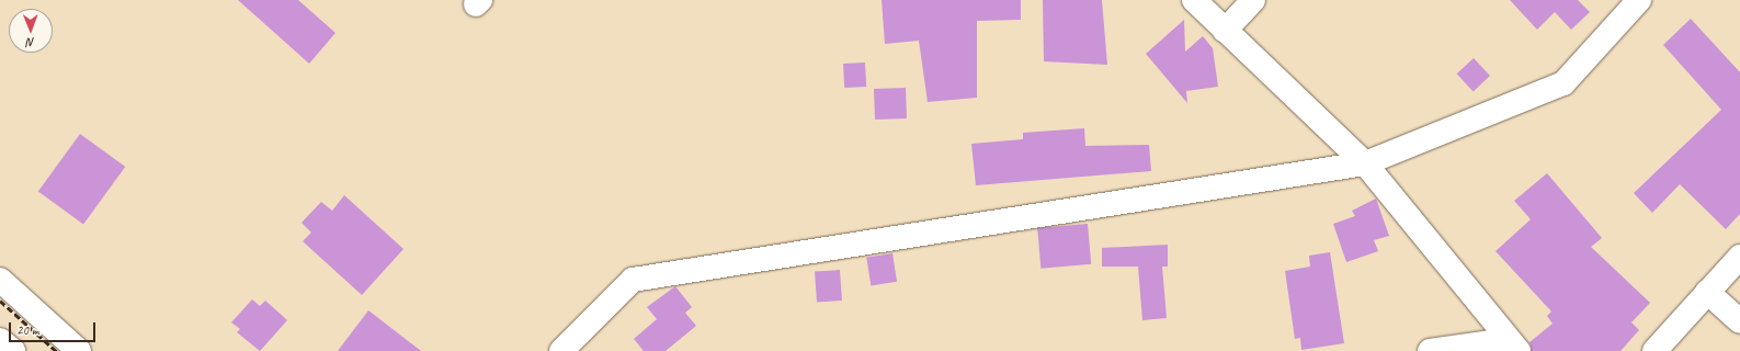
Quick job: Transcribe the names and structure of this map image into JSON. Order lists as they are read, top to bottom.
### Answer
{
  "scale_bar": "20 m",
  "north": "bottom"
}
